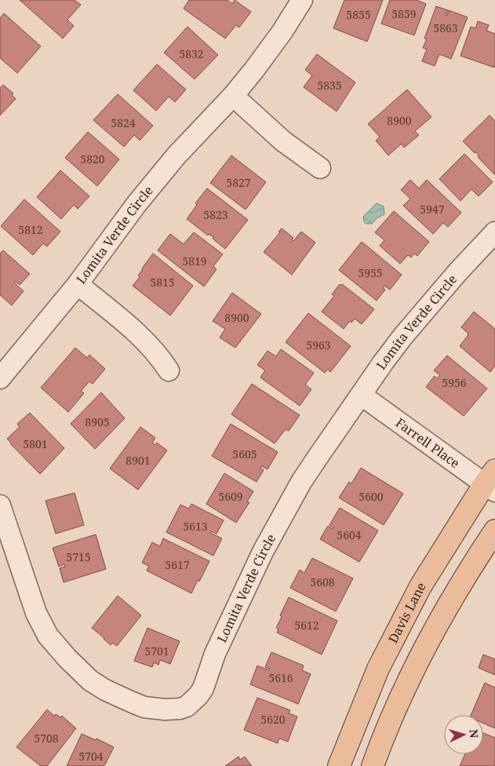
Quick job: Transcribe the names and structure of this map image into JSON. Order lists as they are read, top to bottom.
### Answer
{
  "streets": {
    "main road": ["Davis Lane"],
    "street": ["Lomita Verde Circle", "Farrell Place"]
  },
  "crossings": [
    ["Lomita Verde Circle", "Farrell Place"],
    ["Farrell Place", "Davis Lane"]
  ],
  "house_numbers": [
    "5859",
    "5855",
    "5863",
    "5832",
    "5835",
    "8900",
    "5824",
    "5820",
    "5827",
    "5947",
    "5823",
    "5812",
    "5819",
    "5955",
    "5815",
    "8900",
    "5963",
    "5956",
    "8905",
    "5801",
    "5605",
    "8901",
    "5609",
    "5600",
    "5613",
    "5604",
    "5715",
    "5617",
    "5608",
    "5612",
    "5701",
    "5616",
    "5620",
    "5708",
    "5704"
  ],
  "north": "right"
}
